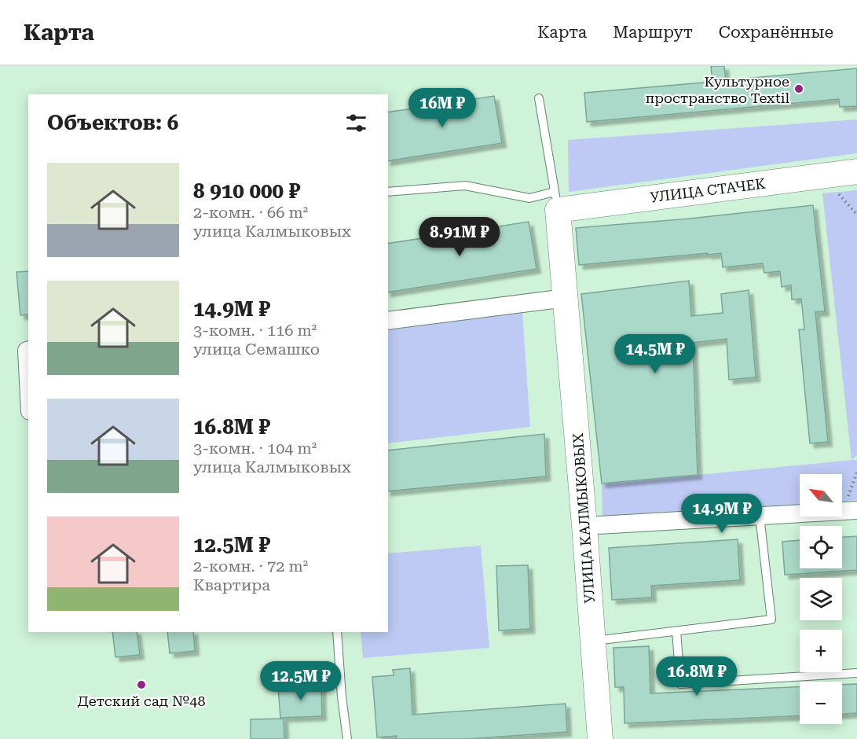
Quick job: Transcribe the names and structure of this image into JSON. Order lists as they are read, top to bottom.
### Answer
{
  "streets": {
    "street": ["УЛИЦА СТАЧЕК", "УЛИЦА КАЛМЫКОВЫХ"]
  },
  "crossings": [
    ["УЛИЦА СТАЧЕК", "УЛИЦА КАЛМЫКОВЫХ"]
  ],
  "places": ["Культурное пространство Textil", "Детский сад №48"],
  "north": "top left",
  "page": {
    "header": "Карта",
    "nav": ["Карта", "Маршрут", "Сохранённые"],
    "price": [
      "16M ₽",
      "8.91M ₽",
      "14.5M ₽",
      "14.9M ₽",
      "16.8M ₽",
      "12.5M ₽"
    ],
    "heading": "Объектов: 6",
    "list": [
      {
        "name": "8 910 000 ₽",
        "note": "2-комн. · 66 m² · улица Калмыковых"
      },
      {
        "name": "14.9M ₽",
        "note": "3-комн. · 116 m² · улица Семашко"
      },
      {
        "name": "16.8M ₽",
        "note": "3-комн. · 104 m² · улица Калмыковых"
      },
      {
        "name": "12.5M ₽",
        "note": "2-комн. · 72 m² · Квартира"
      }
    ],
    "map_buttons": ["+", "−"]
  }
}
